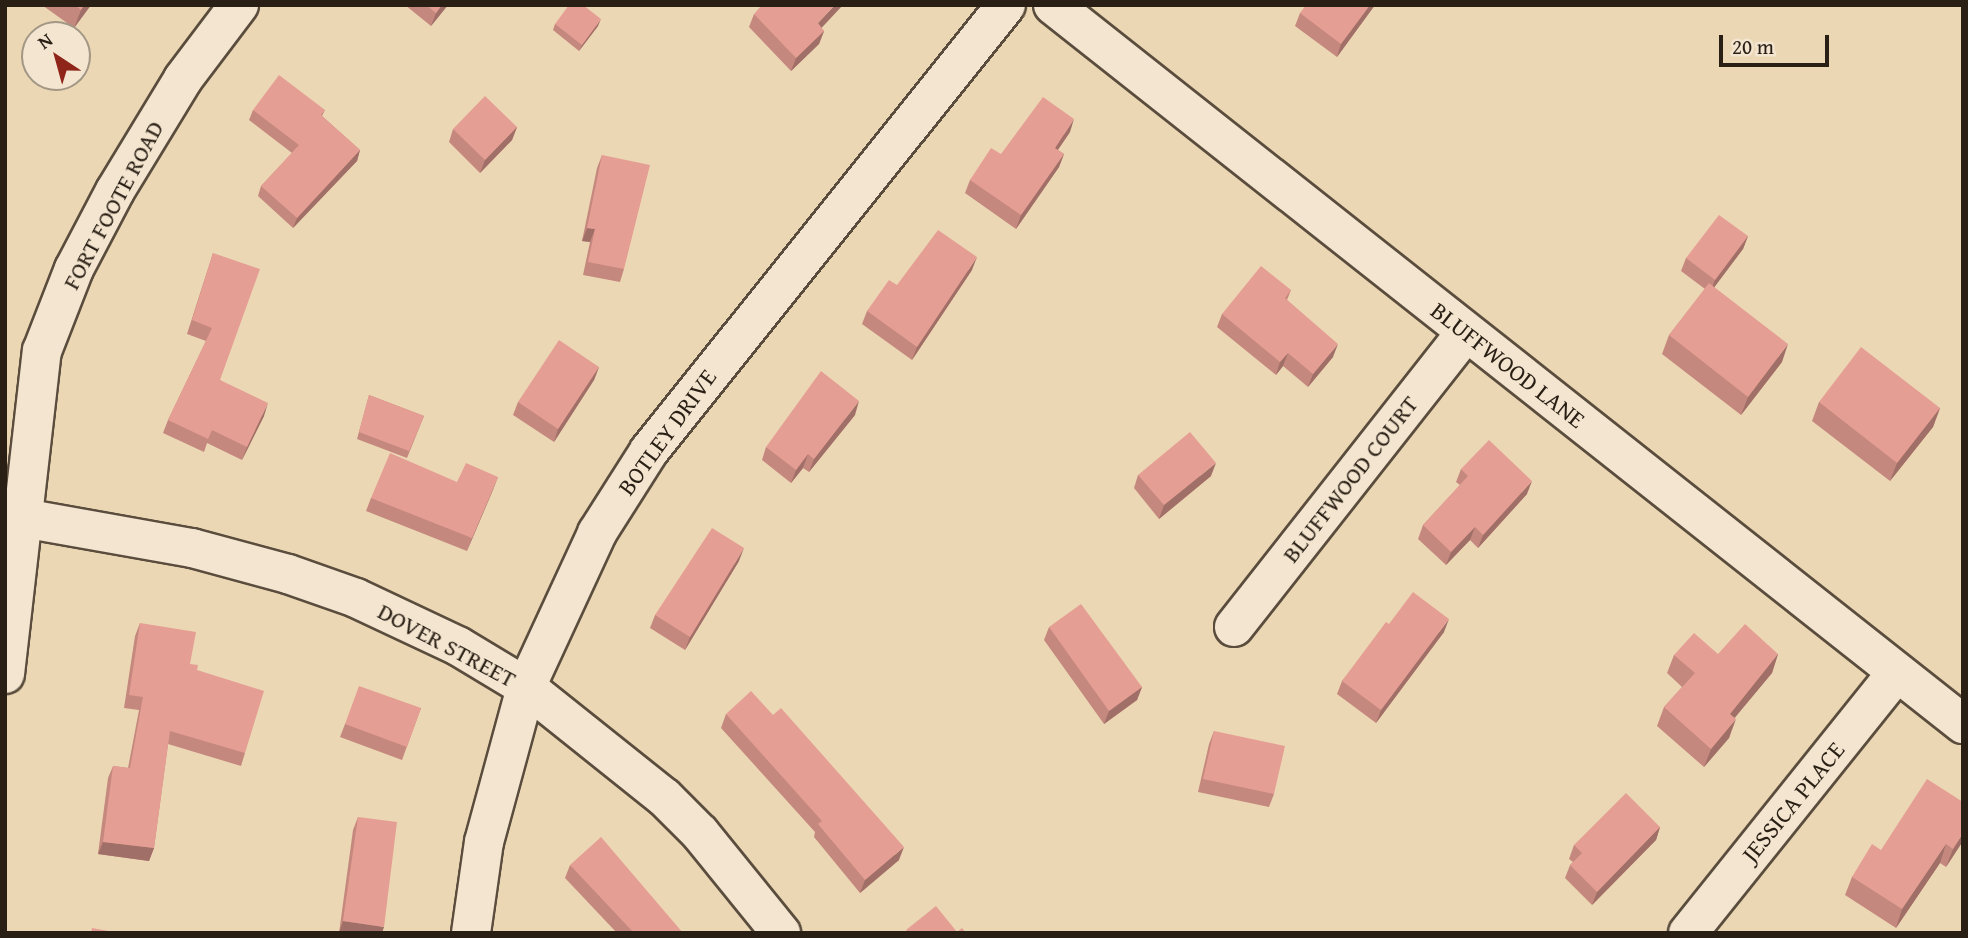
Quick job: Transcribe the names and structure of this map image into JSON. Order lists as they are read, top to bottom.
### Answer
{
  "streets": {
    "street": [
      "FORT FOOTE ROAD",
      "BLUFFWOOD LANE",
      "BOTLEY DRIVE",
      "BLUFFWOOD COURT",
      "DOVER STREET",
      "JESSICA PLACE"
    ]
  },
  "crossings": [
    ["FORT FOOTE ROAD", "DOVER STREET"],
    ["BLUFFWOOD LANE", "BLUFFWOOD COURT"],
    ["BLUFFWOOD LANE", "JESSICA PLACE"],
    ["BOTLEY DRIVE", "DOVER STREET"]
  ],
  "scale_bar": "20 m",
  "north": "top left"
}
